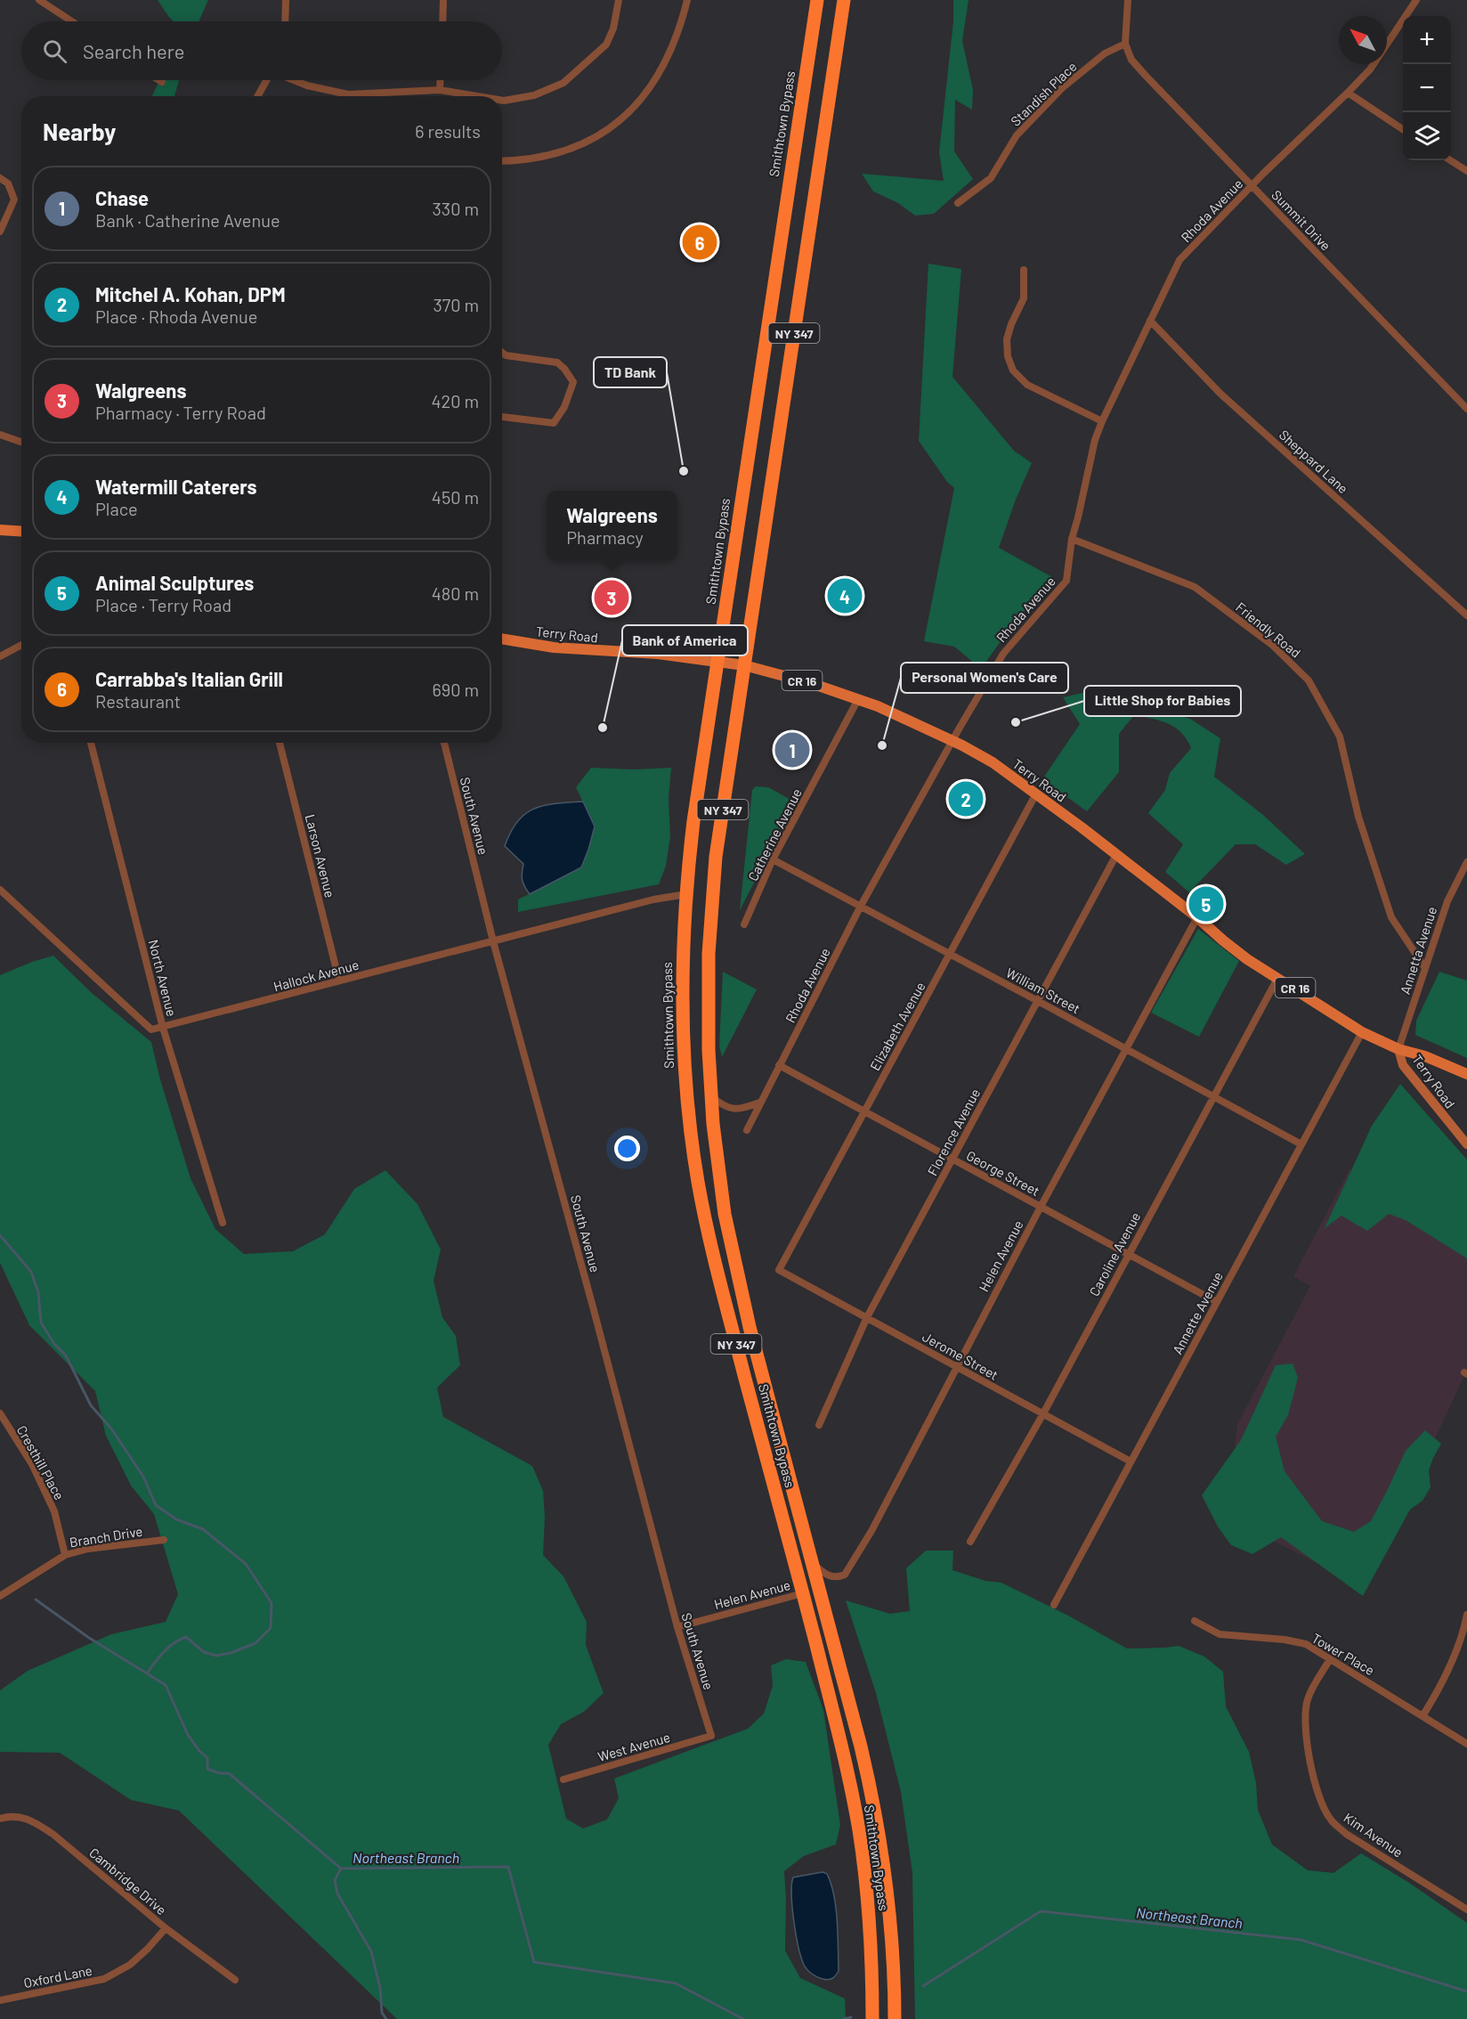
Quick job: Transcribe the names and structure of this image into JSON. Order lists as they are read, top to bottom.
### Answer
{
  "streets": {
    "highway": ["Smithtown Bypass", "NY 347"],
    "main road": ["Terry Road", "CR 16"],
    "street": [
      "Standish Place",
      "Rhoda Avenue",
      "Summit Drive",
      "Sheppard Lane",
      "Friendly Road",
      "South Avenue",
      "Catherine Avenue",
      "Larson Avenue",
      "Annetta Avenue",
      "Hallock Avenue",
      "North Avenue",
      "William Street",
      "Elizabeth Avenue",
      "Florence Avenue",
      "George Street",
      "Caroline Avenue",
      "Helen Avenue",
      "Annette Avenue",
      "Jerome Street",
      "Cresthill Place",
      "Branch Drive",
      "Tower Place",
      "West Avenue",
      "Kim Avenue",
      "Cambridge Drive",
      "Oxford Lane"
    ]
  },
  "crossings": [
    ["Standish Place", "Summit Drive"],
    ["Smithtown Bypass", "Terry Road"],
    ["Smithtown Bypass", "Hallock Avenue"],
    ["Smithtown Bypass", "Helen Avenue"],
    ["Rhoda Avenue", "Summit Drive"],
    ["Rhoda Avenue", "Sheppard Lane"],
    ["Rhoda Avenue", "Friendly Road"],
    ["Rhoda Avenue", "Terry Road"],
    ["Rhoda Avenue", "William Street"],
    ["Rhoda Avenue", "George Street"],
    ["Friendly Road", "Annetta Avenue"],
    ["Terry Road", "CR 16"],
    ["Terry Road", "Catherine Avenue"],
    ["Terry Road", "Annetta Avenue"],
    ["Terry Road", "Elizabeth Avenue"],
    ["Terry Road", "Florence Avenue"],
    ["Terry Road", "Caroline Avenue"],
    ["Terry Road", "Helen Avenue"],
    ["Terry Road", "Annette Avenue"],
    ["CR 16", "Annetta Avenue"],
    ["South Avenue", "Hallock Avenue"],
    ["South Avenue", "Helen Avenue"],
    ["South Avenue", "West Avenue"],
    ["Catherine Avenue", "William Street"],
    ["Larson Avenue", "Hallock Avenue"],
    ["Hallock Avenue", "North Avenue"],
    ["William Street", "Elizabeth Avenue"],
    ["William Street", "Florence Avenue"],
    ["William Street", "Caroline Avenue"],
    ["William Street", "Helen Avenue"],
    ["William Street", "Annette Avenue"],
    ["Elizabeth Avenue", "George Street"],
    ["Elizabeth Avenue", "Jerome Street"],
    ["Florence Avenue", "George Street"],
    ["Florence Avenue", "Jerome Street"],
    ["George Street", "Caroline Avenue"],
    ["George Street", "Helen Avenue"],
    ["George Street", "Annette Avenue"],
    ["Caroline Avenue", "Jerome Street"],
    ["Helen Avenue", "Jerome Street"],
    ["Annette Avenue", "Jerome Street"],
    ["Cresthill Place", "Branch Drive"],
    ["Tower Place", "Kim Avenue"],
    ["Cambridge Drive", "Oxford Lane"]
  ],
  "water": ["Northeast Branch"],
  "places": [
    "TD Bank",
    "Little Shop for Babies",
    "Bank of America",
    "Personal Women's Care"
  ],
  "north": "top left",
  "page": {
    "map_buttons": ["+", "−"],
    "search": "Search here",
    "heading": ["Nearby", "6 results"],
    "list": [
      {
        "mark": "1",
        "name": "Chase",
        "note": "Bank · Catherine Avenue",
        "value": "330 m"
      },
      {
        "mark": "2",
        "name": "Mitchel A. Kohan, DPM",
        "note": "Place · Rhoda Avenue",
        "value": "370 m"
      },
      {
        "mark": "3",
        "name": "Walgreens",
        "note": "Pharmacy · Terry Road",
        "value": "420 m"
      },
      {
        "mark": "4",
        "name": "Watermill Caterers",
        "note": "Place",
        "value": "450 m"
      },
      {
        "mark": "5",
        "name": "Animal Sculptures",
        "note": "Place · Terry Road",
        "value": "480 m"
      },
      {
        "mark": "6",
        "name": "Carrabba's Italian Grill",
        "note": "Restaurant",
        "value": "690 m"
      }
    ],
    "pins": [
      "6",
      "4",
      "3",
      "1",
      "2",
      "5"
    ],
    "popup": ["Walgreens", "Pharmacy"]
  }
}
